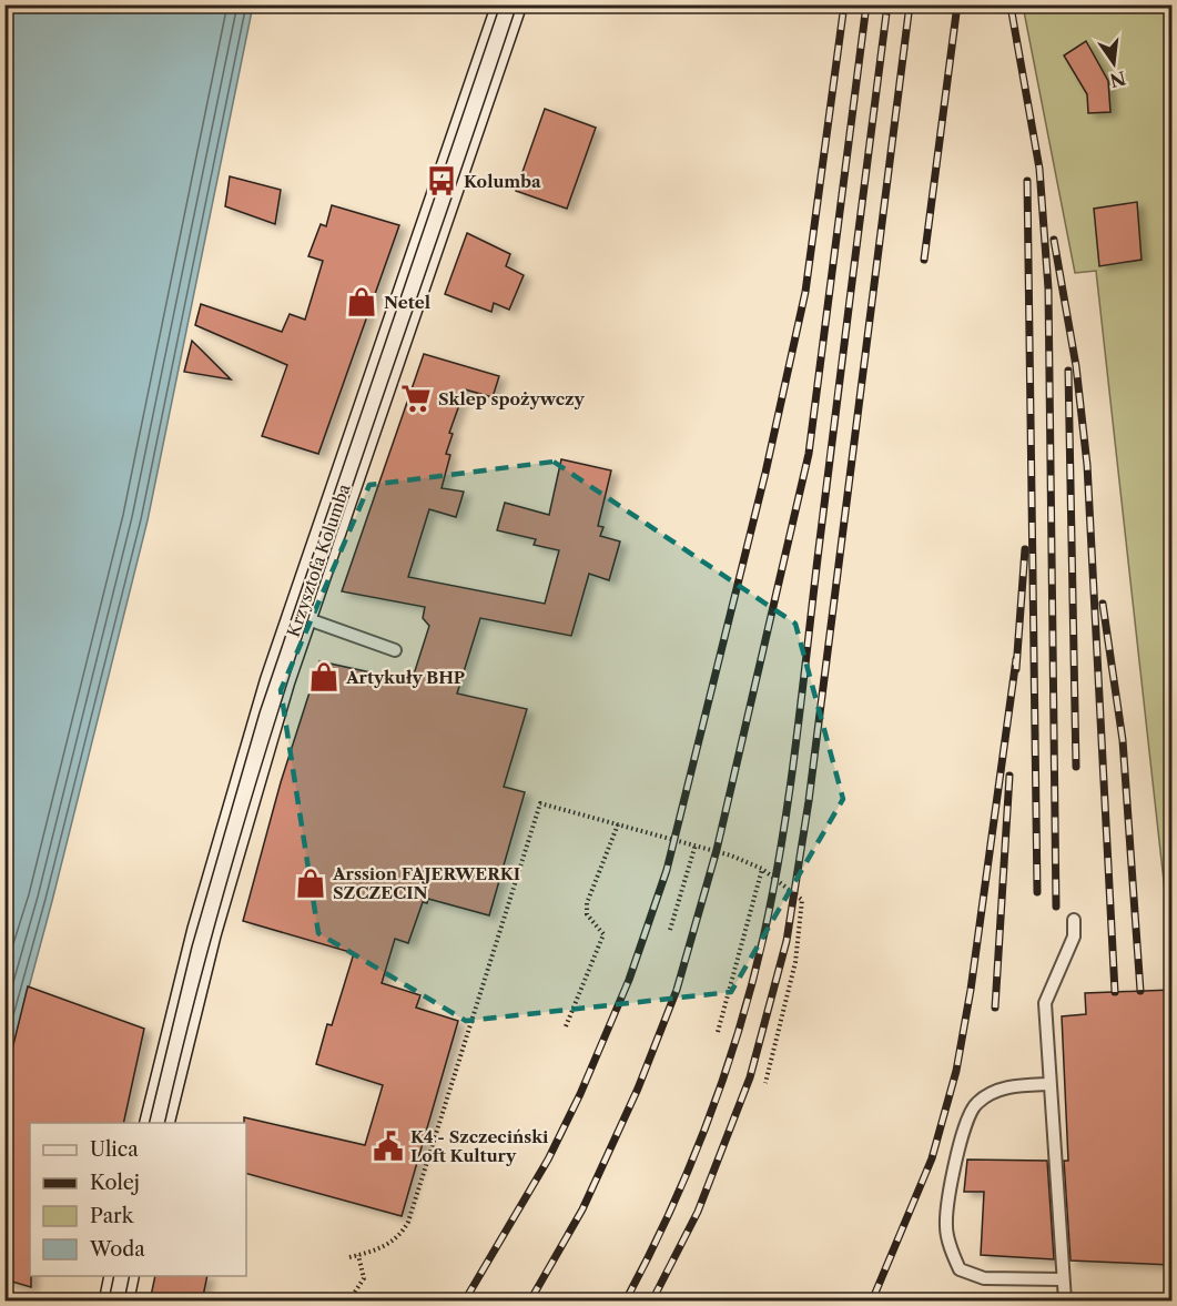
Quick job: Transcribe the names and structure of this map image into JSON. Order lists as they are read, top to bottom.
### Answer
{
  "streets": {
    "street": ["Krzysztofa Kolumba"]
  },
  "places": {
    "bus stop": ["Kolumba"],
    "shop": ["Netel", "Artykuły BHP", "Arssion FAJERWERKI SZCZECIN"],
    "supermarket": ["Sklep spożywczy"],
    "public building": ["K4 - Szczeciński Loft Kultury"]
  },
  "legend": [
    "Ulica",
    "Kolej",
    "Park",
    "Woda"
  ],
  "north": "bottom"
}
